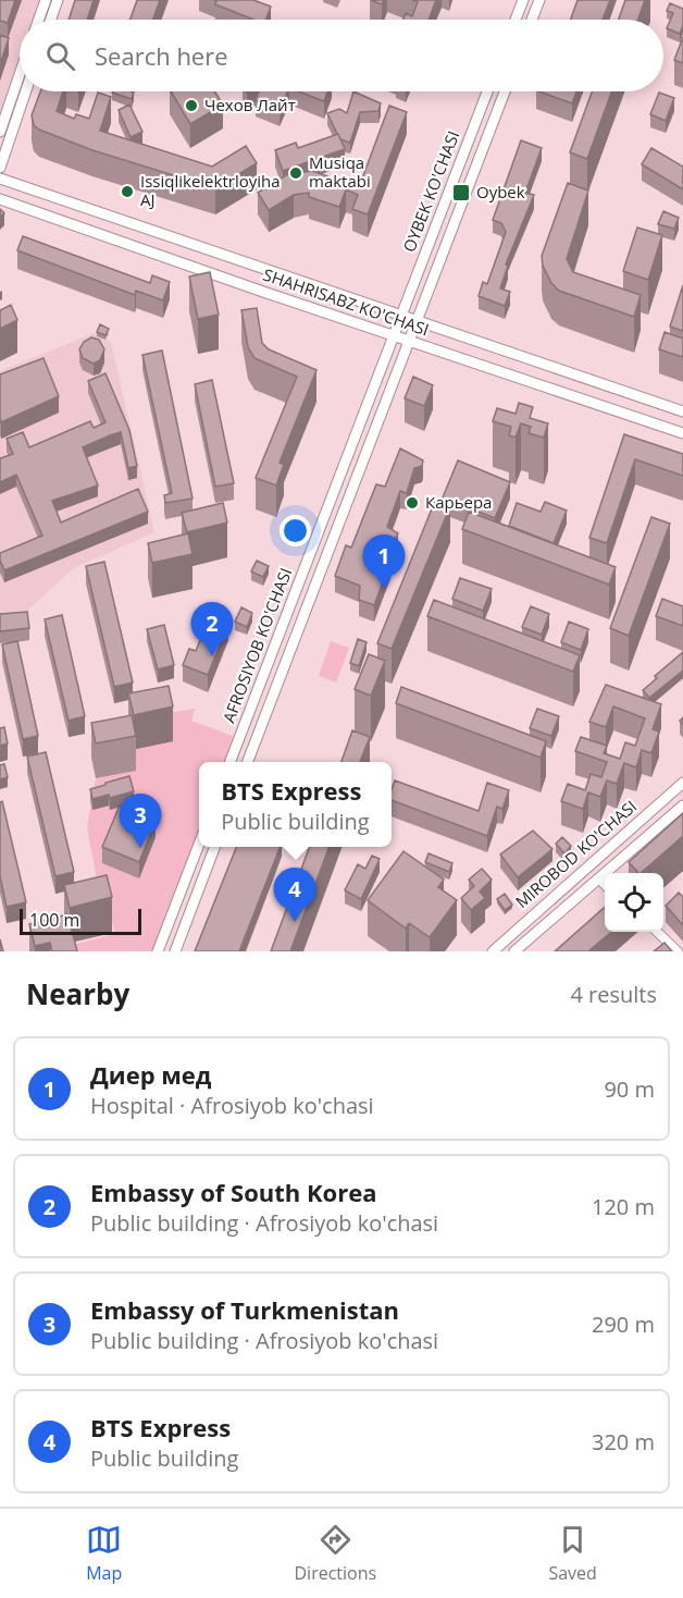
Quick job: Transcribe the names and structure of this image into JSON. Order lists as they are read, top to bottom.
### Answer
{
  "streets": {
    "main road": [
      "OYBEK KO'CHASI",
      "SHAHRISABZ KO'CHASI",
      "AFROSIYOB KO'CHASI",
      "MIROBOD KO'CHASI"
    ]
  },
  "crossings": [
    ["OYBEK KO'CHASI", "SHAHRISABZ KO'CHASI"],
    ["OYBEK KO'CHASI", "AFROSIYOB KO'CHASI"],
    ["SHAHRISABZ KO'CHASI", "AFROSIYOB KO'CHASI"]
  ],
  "places": {
    "other": [
      "Чехов Лайт",
      "Musiqa maktabi",
      "Issiqlikelektrloyiha AJ",
      "Карьера"
    ],
    "transit": ["Oybek"]
  },
  "scale_bar": "100 m",
  "page": {
    "search": "Search here",
    "pins": [
      "1",
      "2",
      "3",
      "4"
    ],
    "popup": ["BTS Express", "Public building"],
    "scale": "100 m",
    "heading": ["Nearby", "4 results"],
    "list": [
      {
        "mark": "1",
        "name": "Диер мед",
        "note": "Hospital · Afrosiyob ko'chasi",
        "value": "90 m"
      },
      {
        "mark": "2",
        "name": "Embassy of South Korea",
        "note": "Public building · Afrosiyob ko'chasi",
        "value": "120 m"
      },
      {
        "mark": "3",
        "name": "Embassy of Turkmenistan",
        "note": "Public building · Afrosiyob ko'chasi",
        "value": "290 m"
      },
      {
        "mark": "4",
        "name": "BTS Express",
        "note": "Public building",
        "value": "320 m"
      }
    ],
    "nav": ["Map", "Directions", "Saved"]
  }
}
